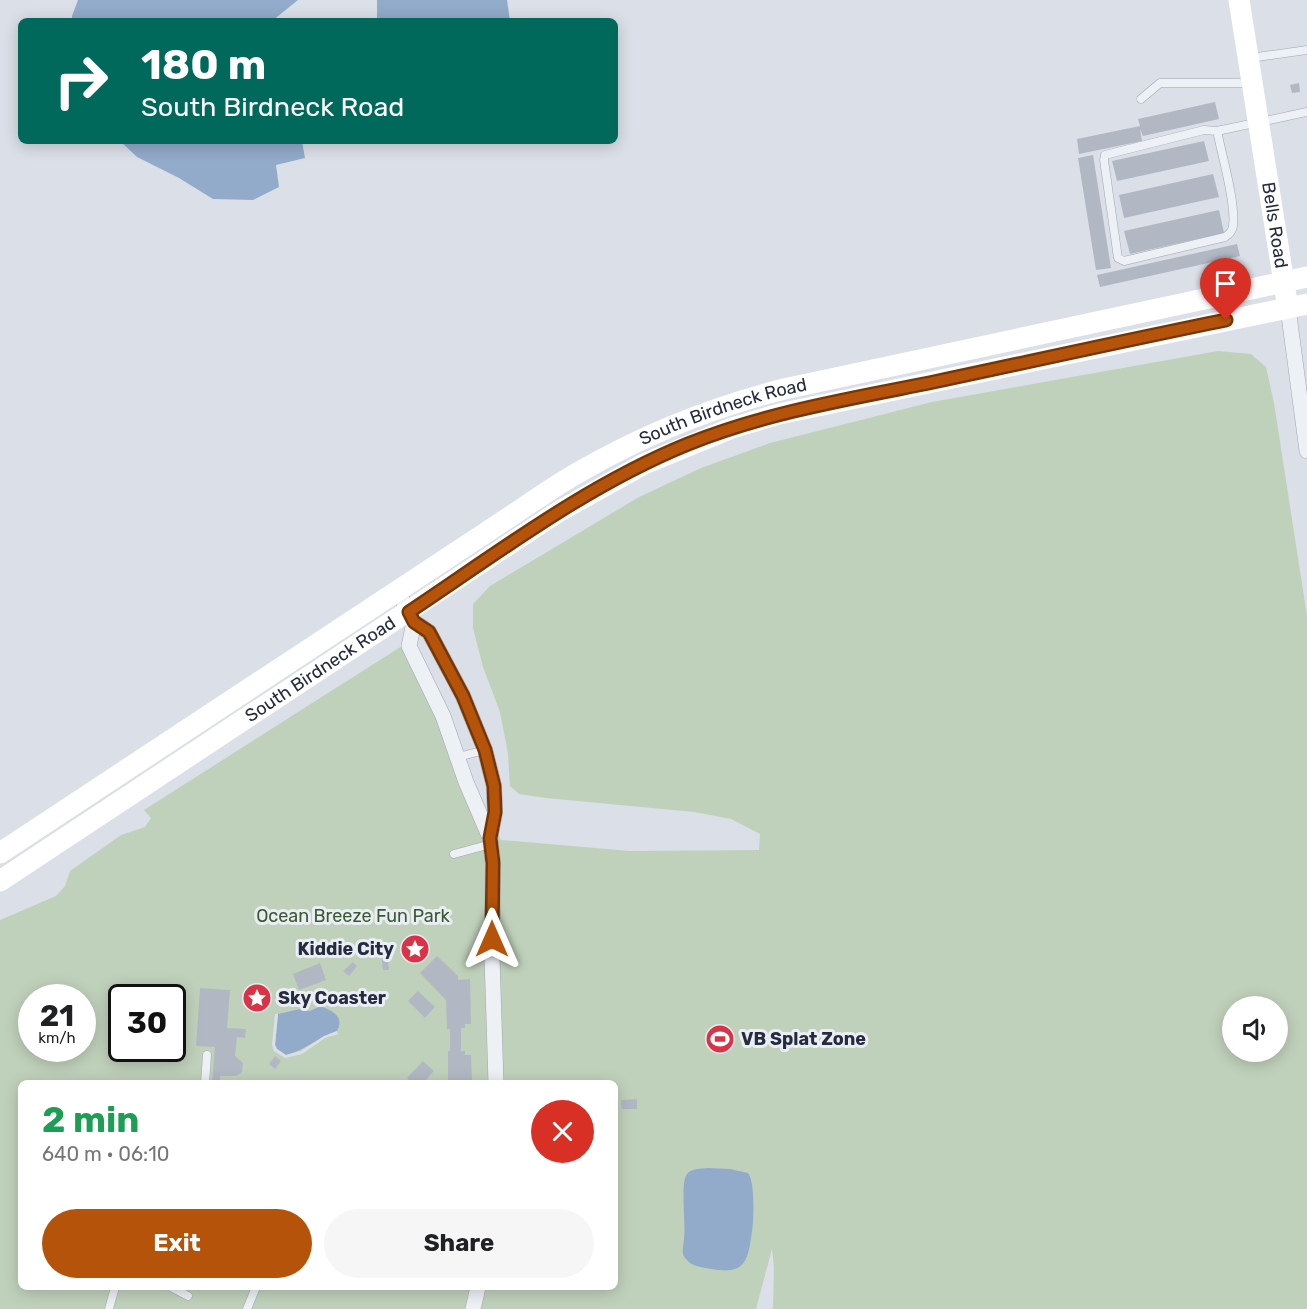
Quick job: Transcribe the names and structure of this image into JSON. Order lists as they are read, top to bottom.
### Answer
{
  "streets": {
    "main road": ["Bells Road", "South Birdneck Road"]
  },
  "crossings": [
    ["Bells Road", "South Birdneck Road"]
  ],
  "parks": ["Ocean Breeze Fun Park"],
  "places": {
    "place": ["Kiddie City", "Sky Coaster"],
    "sports": ["VB Splat Zone"]
  },
  "page": {
    "turn": ["180 m", "South Birdneck Road"],
    "speed": "21 km/h",
    "limit": "30",
    "heading": ["2 min", "640 m · 06:10"],
    "buttons": ["Exit", "Share"]
  }
}
